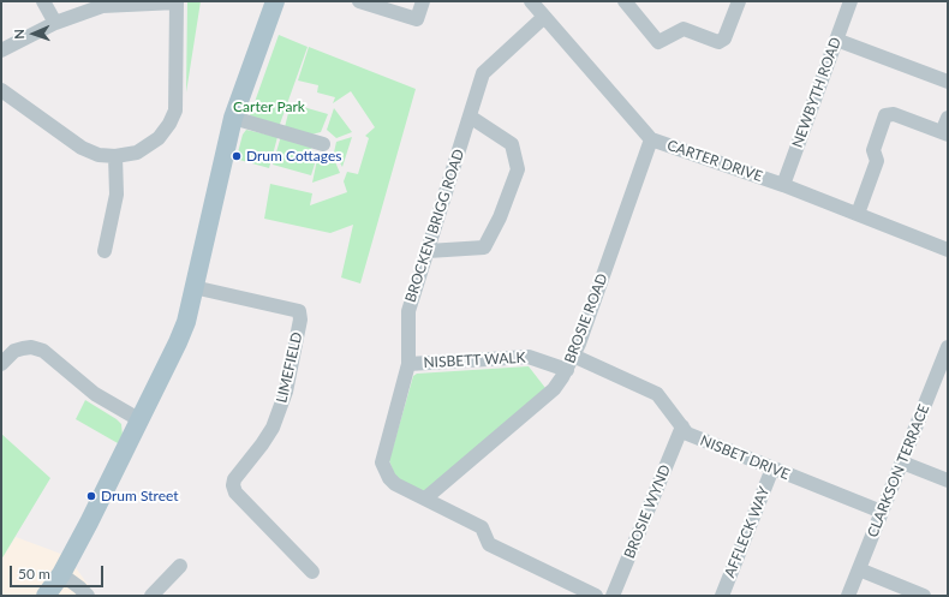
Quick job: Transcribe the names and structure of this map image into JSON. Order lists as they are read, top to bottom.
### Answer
{
  "streets": {
    "street": [
      "NEWBYTH ROAD",
      "CARTER DRIVE",
      "BROCKEN BRIGG ROAD",
      "BROSIE ROAD",
      "NISBETT WALK",
      "LIMEFIELD",
      "NISBET DRIVE",
      "CLARKSON TERRACE",
      "BROSIE WYND",
      "AFFLECK WAY"
    ]
  },
  "crossings": [
    ["NEWBYTH ROAD", "CARTER DRIVE"],
    ["CARTER DRIVE", "BROCKEN BRIGG ROAD"],
    ["CARTER DRIVE", "BROSIE ROAD"],
    ["BROCKEN BRIGG ROAD", "BROSIE ROAD"],
    ["BROCKEN BRIGG ROAD", "NISBETT WALK"],
    ["BROSIE ROAD", "NISBETT WALK"],
    ["BROSIE ROAD", "NISBET DRIVE"],
    ["NISBET DRIVE", "CLARKSON TERRACE"],
    ["NISBET DRIVE", "BROSIE WYND"],
    ["NISBET DRIVE", "AFFLECK WAY"]
  ],
  "parks": ["Carter Park"],
  "places": ["Drum Cottages", "Drum Street"],
  "scale_bar": "50 m",
  "north": "left"
}
